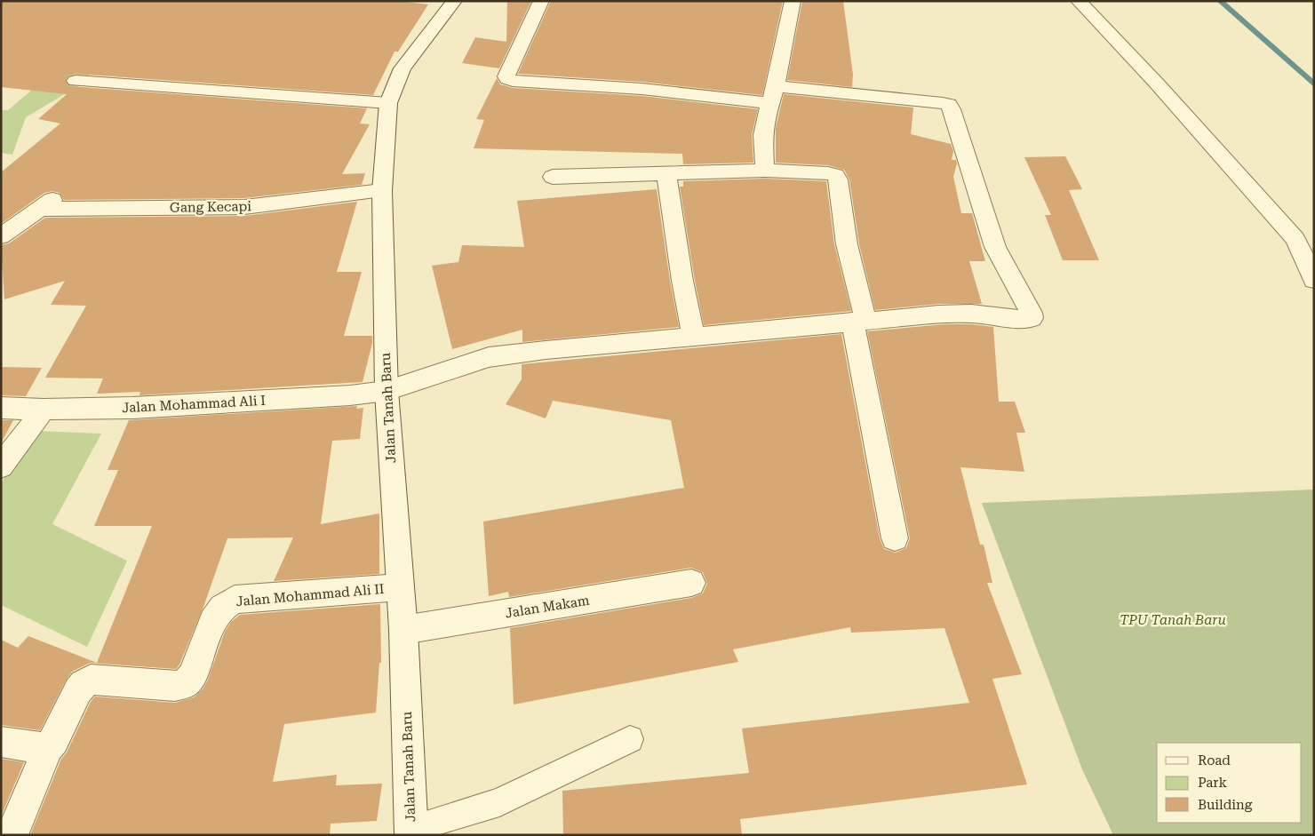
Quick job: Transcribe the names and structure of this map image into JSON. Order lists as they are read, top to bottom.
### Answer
{
  "streets": {
    "street": [
      "Gang Kecapi",
      "Jalan Mohammad Ali I",
      "Jalan Tanah Baru",
      "Jalan Mohammad Ali II",
      "Jalan Makam"
    ]
  },
  "crossings": [
    ["Gang Kecapi", "Jalan Tanah Baru"],
    ["Jalan Mohammad Ali I", "Jalan Tanah Baru"],
    ["Jalan Tanah Baru", "Jalan Mohammad Ali II"],
    ["Jalan Tanah Baru", "Jalan Makam"]
  ],
  "parks": ["TPU Tanah Baru"],
  "legend": ["Road", "Park", "Building"]
}
